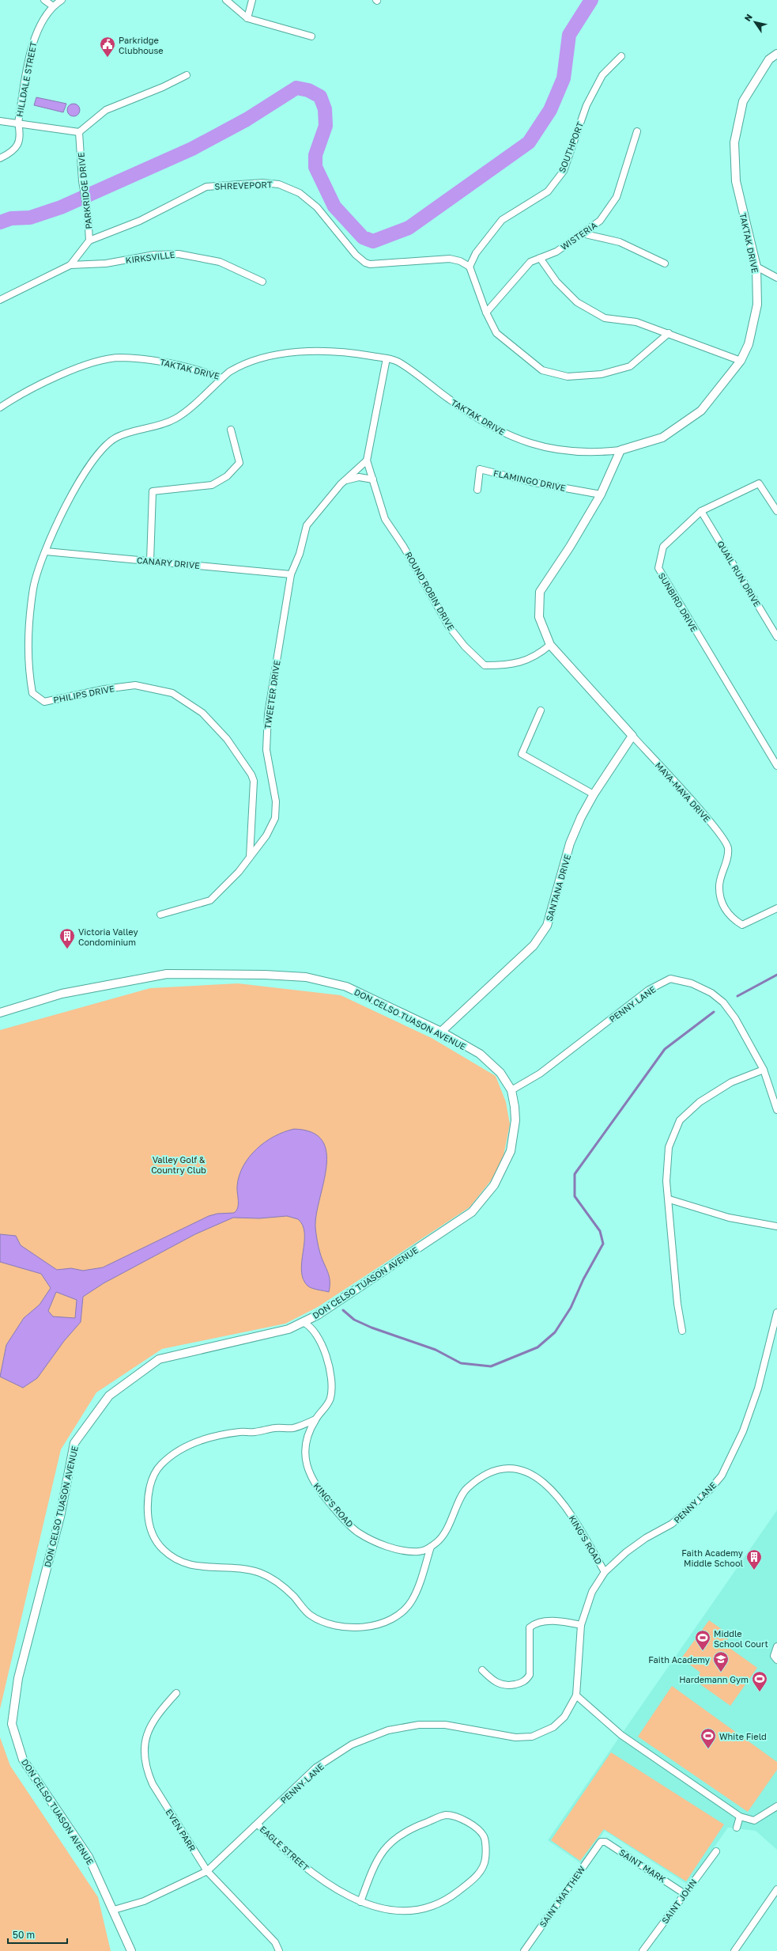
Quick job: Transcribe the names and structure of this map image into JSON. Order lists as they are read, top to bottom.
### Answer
{
  "streets": {
    "street": [
      "HILLDALE STREET",
      "SOUTHPORT",
      "SHREVEPORT",
      "PARKRIDGE DRIVE",
      "WISTERIA",
      "TAKTAK DRIVE",
      "KIRKSVILLE",
      "FLAMINGO DRIVE",
      "CANARY DRIVE",
      "QUAIL RUN DRIVE",
      "ROUND ROBIN DRIVE",
      "SUNBIRD DRIVE",
      "PHILIPS DRIVE",
      "TWEETER DRIVE",
      "MAYA-MAYA DRIVE",
      "SANTANA DRIVE",
      "PENNY LANE",
      "DON CELSO TUASON AVENUE",
      "KING'S ROAD",
      "EVEN PARR",
      "EAGLE STREET",
      "SAINT MARK",
      "SAINT MATTHEW",
      "SAINT JOHN"
    ]
  },
  "crossings": [
    ["SOUTHPORT", "SHREVEPORT"],
    ["SHREVEPORT", "PARKRIDGE DRIVE"],
    ["PARKRIDGE DRIVE", "KIRKSVILLE"],
    ["TAKTAK DRIVE", "ROUND ROBIN DRIVE"],
    ["TAKTAK DRIVE", "PHILIPS DRIVE"],
    ["CANARY DRIVE", "PHILIPS DRIVE"],
    ["CANARY DRIVE", "TWEETER DRIVE"],
    ["QUAIL RUN DRIVE", "SUNBIRD DRIVE"],
    ["ROUND ROBIN DRIVE", "TWEETER DRIVE"],
    ["ROUND ROBIN DRIVE", "MAYA-MAYA DRIVE"],
    ["PHILIPS DRIVE", "TWEETER DRIVE"],
    ["MAYA-MAYA DRIVE", "SANTANA DRIVE"],
    ["SANTANA DRIVE", "DON CELSO TUASON AVENUE"],
    ["PENNY LANE", "DON CELSO TUASON AVENUE"],
    ["PENNY LANE", "KING'S ROAD"],
    ["PENNY LANE", "EVEN PARR"],
    ["PENNY LANE", "EAGLE STREET"],
    ["DON CELSO TUASON AVENUE", "KING'S ROAD"],
    ["SAINT MARK", "SAINT MATTHEW"],
    ["SAINT MARK", "SAINT JOHN"]
  ],
  "parks": ["Valley Golf & Country Club"],
  "places": {
    "public building": ["Parkridge Clubhouse"],
    "building": ["Victoria Valley Condominium", "Faith Academy Middle School"],
    "sports": ["Middle School Court", "Hardemann Gym", "White Field"],
    "school or university": ["Faith Academy"]
  },
  "scale_bar": "50 m",
  "north": "top left"
}
